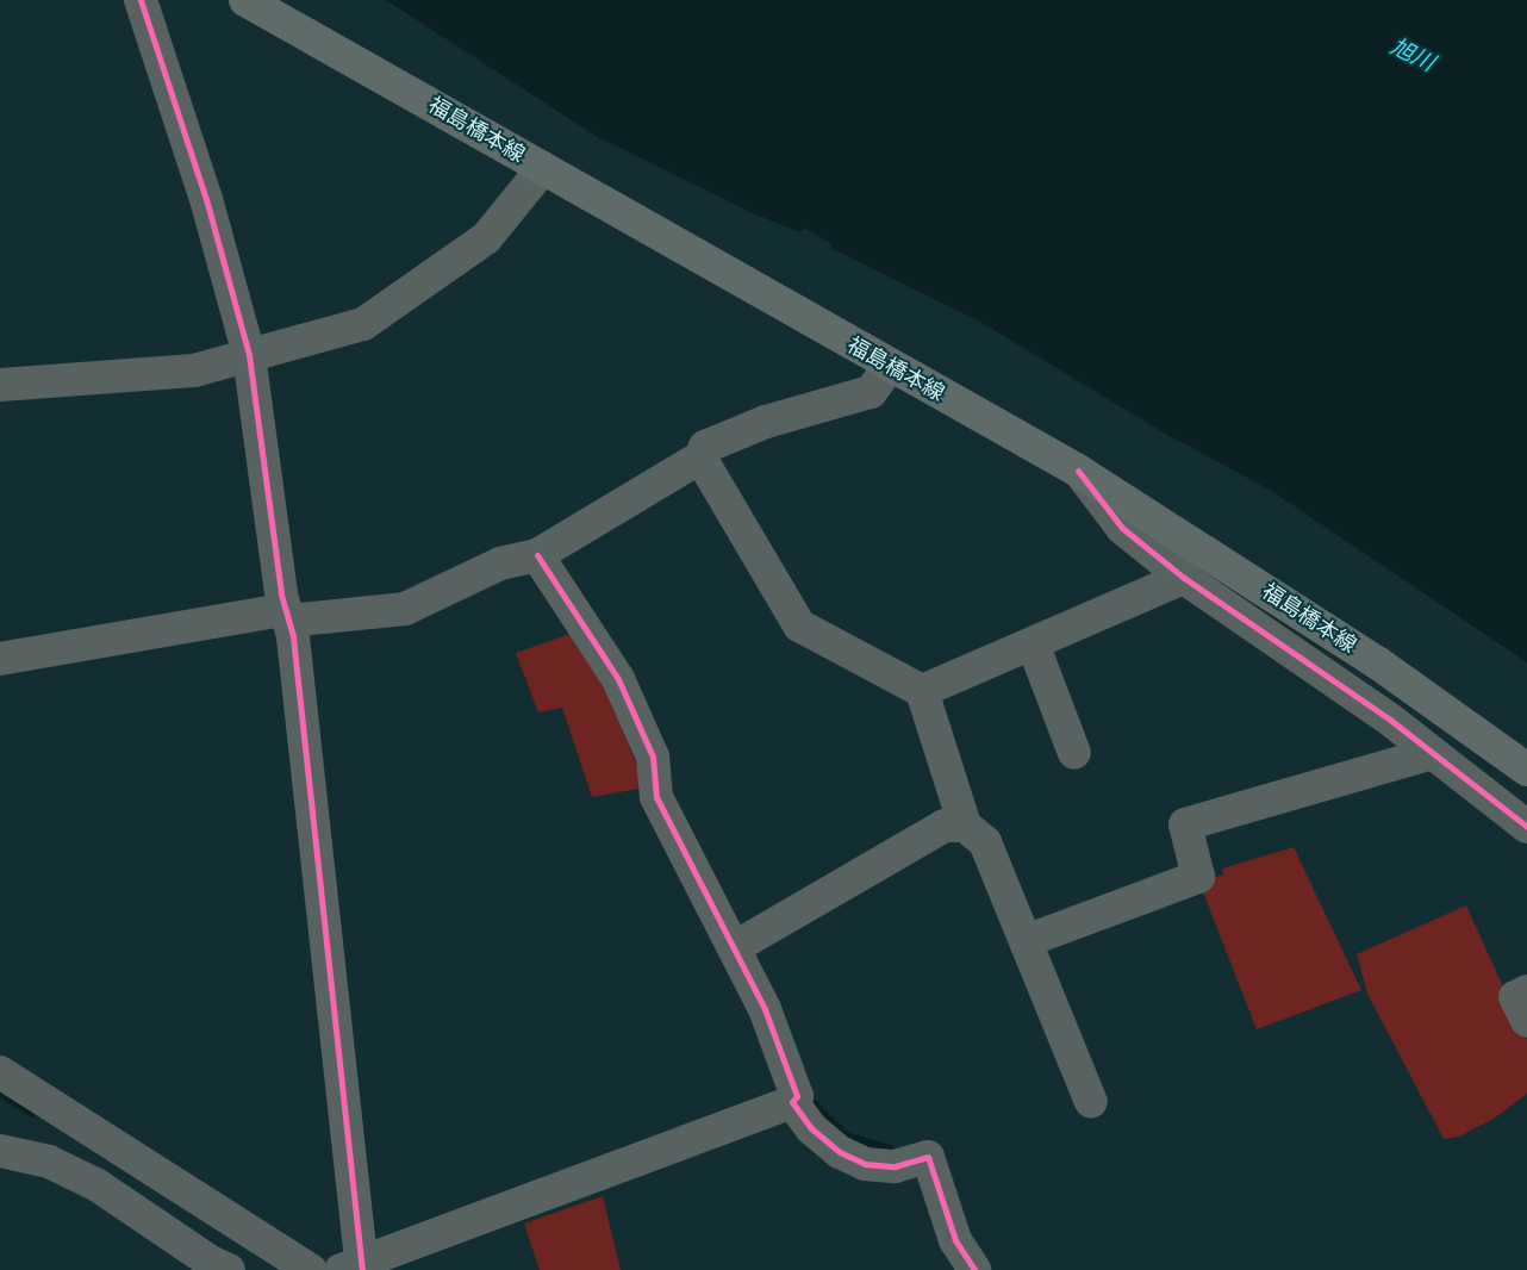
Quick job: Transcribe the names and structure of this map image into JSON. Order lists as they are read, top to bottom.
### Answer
{
  "streets": {
    "main road": ["福島橋本線"]
  },
  "water": ["旭川"]
}
